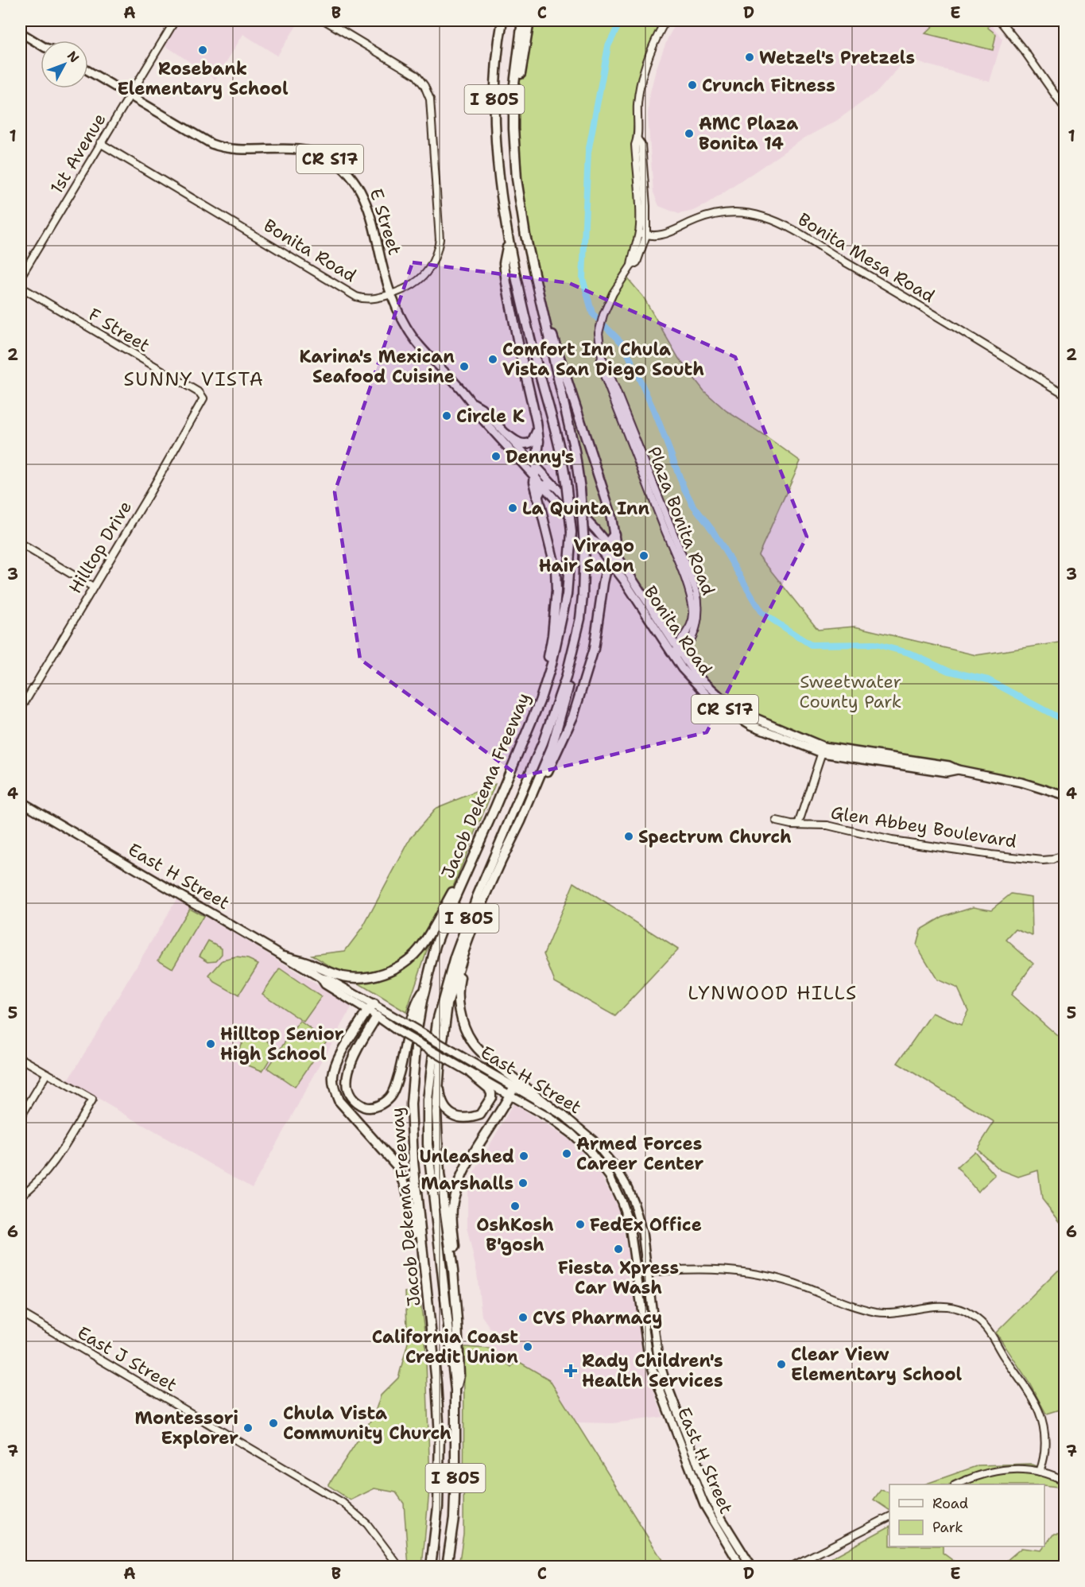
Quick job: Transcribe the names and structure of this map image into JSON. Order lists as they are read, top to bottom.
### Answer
{
  "streets": {
    "highway": ["I 805", "Jacob Dekema Freeway"],
    "main road": [
      "CR S17",
      "E Street",
      "Bonita Road",
      "East H Street"
    ],
    "street": [
      "1st Avenue",
      "Bonita Mesa Road",
      "F Street",
      "Plaza Bonita Road",
      "Hilltop Drive",
      "Glen Abbey Boulevard",
      "East J Street"
    ]
  },
  "crossings": [
    ["1st Avenue", "E Street"],
    ["1st Avenue", "Bonita Road"],
    ["E Street", "Bonita Road"],
    ["Bonita Road", "Plaza Bonita Road"],
    ["Bonita Mesa Road", "Plaza Bonita Road"],
    ["F Street", "Hilltop Drive"]
  ],
  "districts": ["SUNNY VISTA", "LYNWOOD HILLS"],
  "parks": ["Sweetwater County Park"],
  "places": {
    "other": [
      "Rosebank Elementary School",
      "Wetzel's Pretzels",
      "Crunch Fitness",
      "AMC Plaza Bonita 14",
      "Comfort Inn Chula Vista San Diego South",
      "Karina's Mexican Seafood Cuisine",
      "Circle K",
      "Denny's",
      "La Quinta Inn",
      "Virago Hair Salon",
      "Spectrum Church",
      "Hilltop Senior High School",
      "Armed Forces Career Center",
      "Unleashed",
      "Marshalls",
      "OshKosh B'gosh",
      "FedEx Office",
      "Fiesta Xpress Car Wash",
      "CVS Pharmacy",
      "California Coast Credit Union",
      "Clear View Elementary School",
      "Chula Vista Community Church",
      "Montessori Explorer"
    ],
    "health": ["Rady Children's Health Services"]
  },
  "legend": ["Road", "Park"],
  "north": "top right",
  "grid": {
    "columns": [
      "A",
      "B",
      "C",
      "D",
      "E"
    ],
    "rows": [
      "1",
      "2",
      "3",
      "4",
      "5",
      "6",
      "7"
    ]
  }
}
